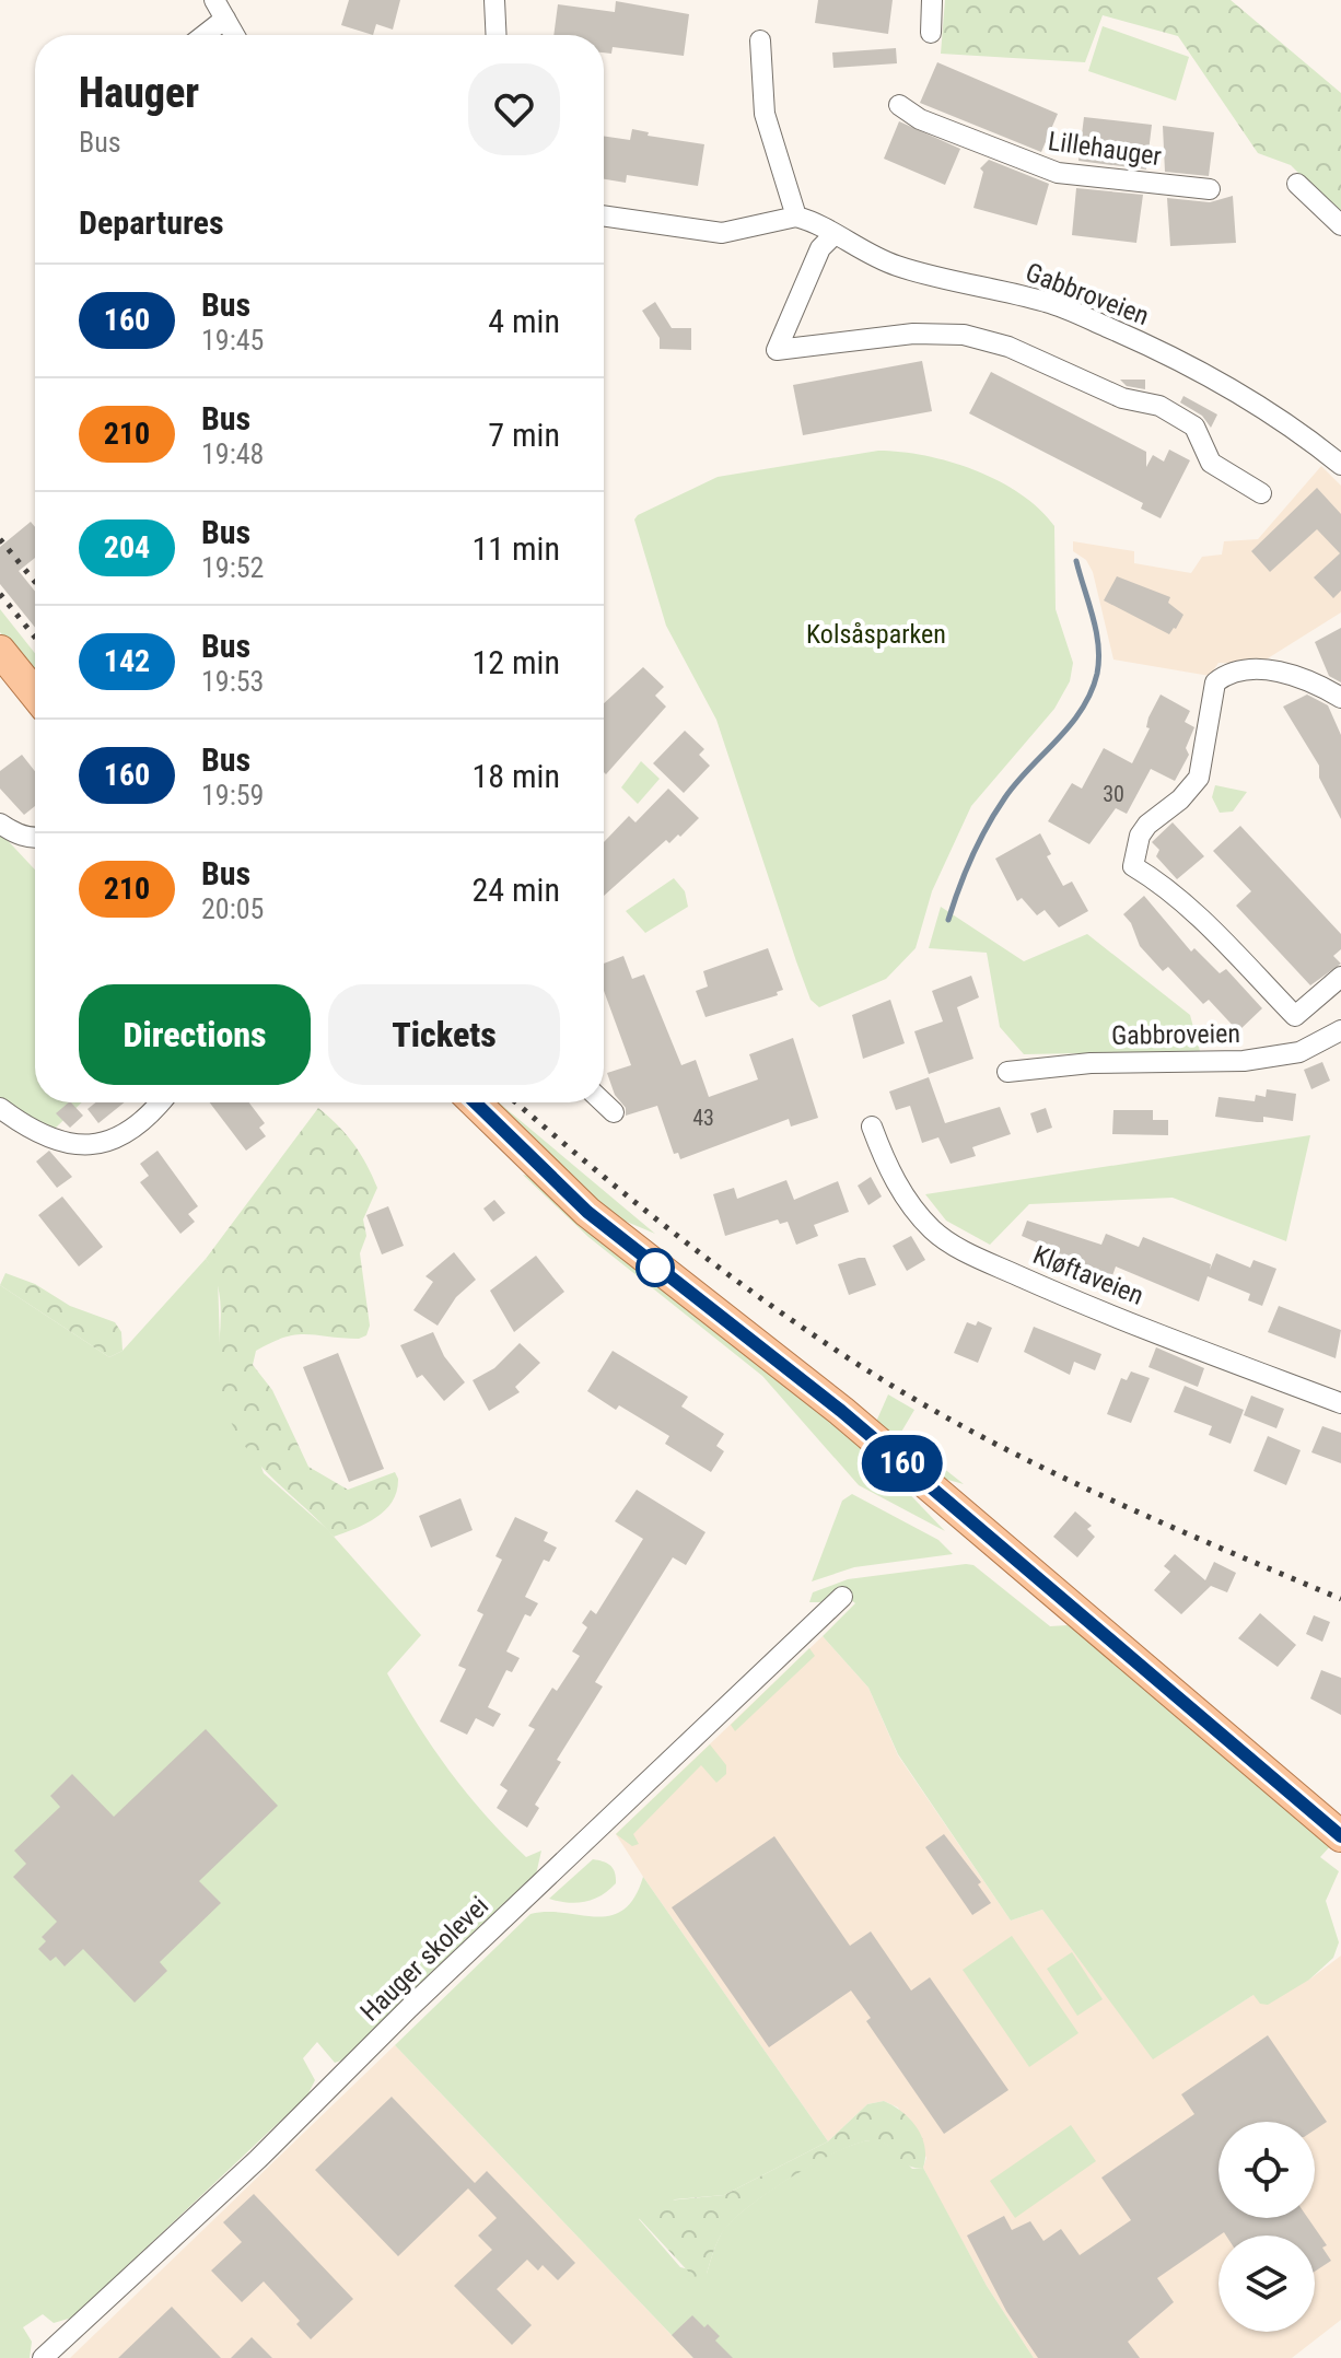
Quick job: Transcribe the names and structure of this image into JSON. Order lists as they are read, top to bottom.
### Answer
{
  "streets": {
    "street": [
      "Lillehauger",
      "Gabbroveien",
      "Kløftaveien",
      "Hauger skolevei"
    ]
  },
  "parks": ["Kolsåsparken"],
  "lines": ["bus line 160"],
  "house_numbers": ["30", "43"],
  "page": {
    "on_map": "160",
    "heading": [
      ["Hauger", "Bus"],
      "Departures"
    ],
    "list": [
      {
        "mark": "160",
        "name": "Bus",
        "note": "19:45",
        "value": "4 min"
      },
      {
        "mark": "210",
        "name": "Bus",
        "note": "19:48",
        "value": "7 min"
      },
      {
        "mark": "204",
        "name": "Bus",
        "note": "19:52",
        "value": "11 min"
      },
      {
        "mark": "142",
        "name": "Bus",
        "note": "19:53",
        "value": "12 min"
      },
      {
        "mark": "160",
        "name": "Bus",
        "note": "19:59",
        "value": "18 min"
      },
      {
        "mark": "210",
        "name": "Bus",
        "note": "20:05",
        "value": "24 min"
      }
    ],
    "buttons": ["Directions", "Tickets"]
  }
}
